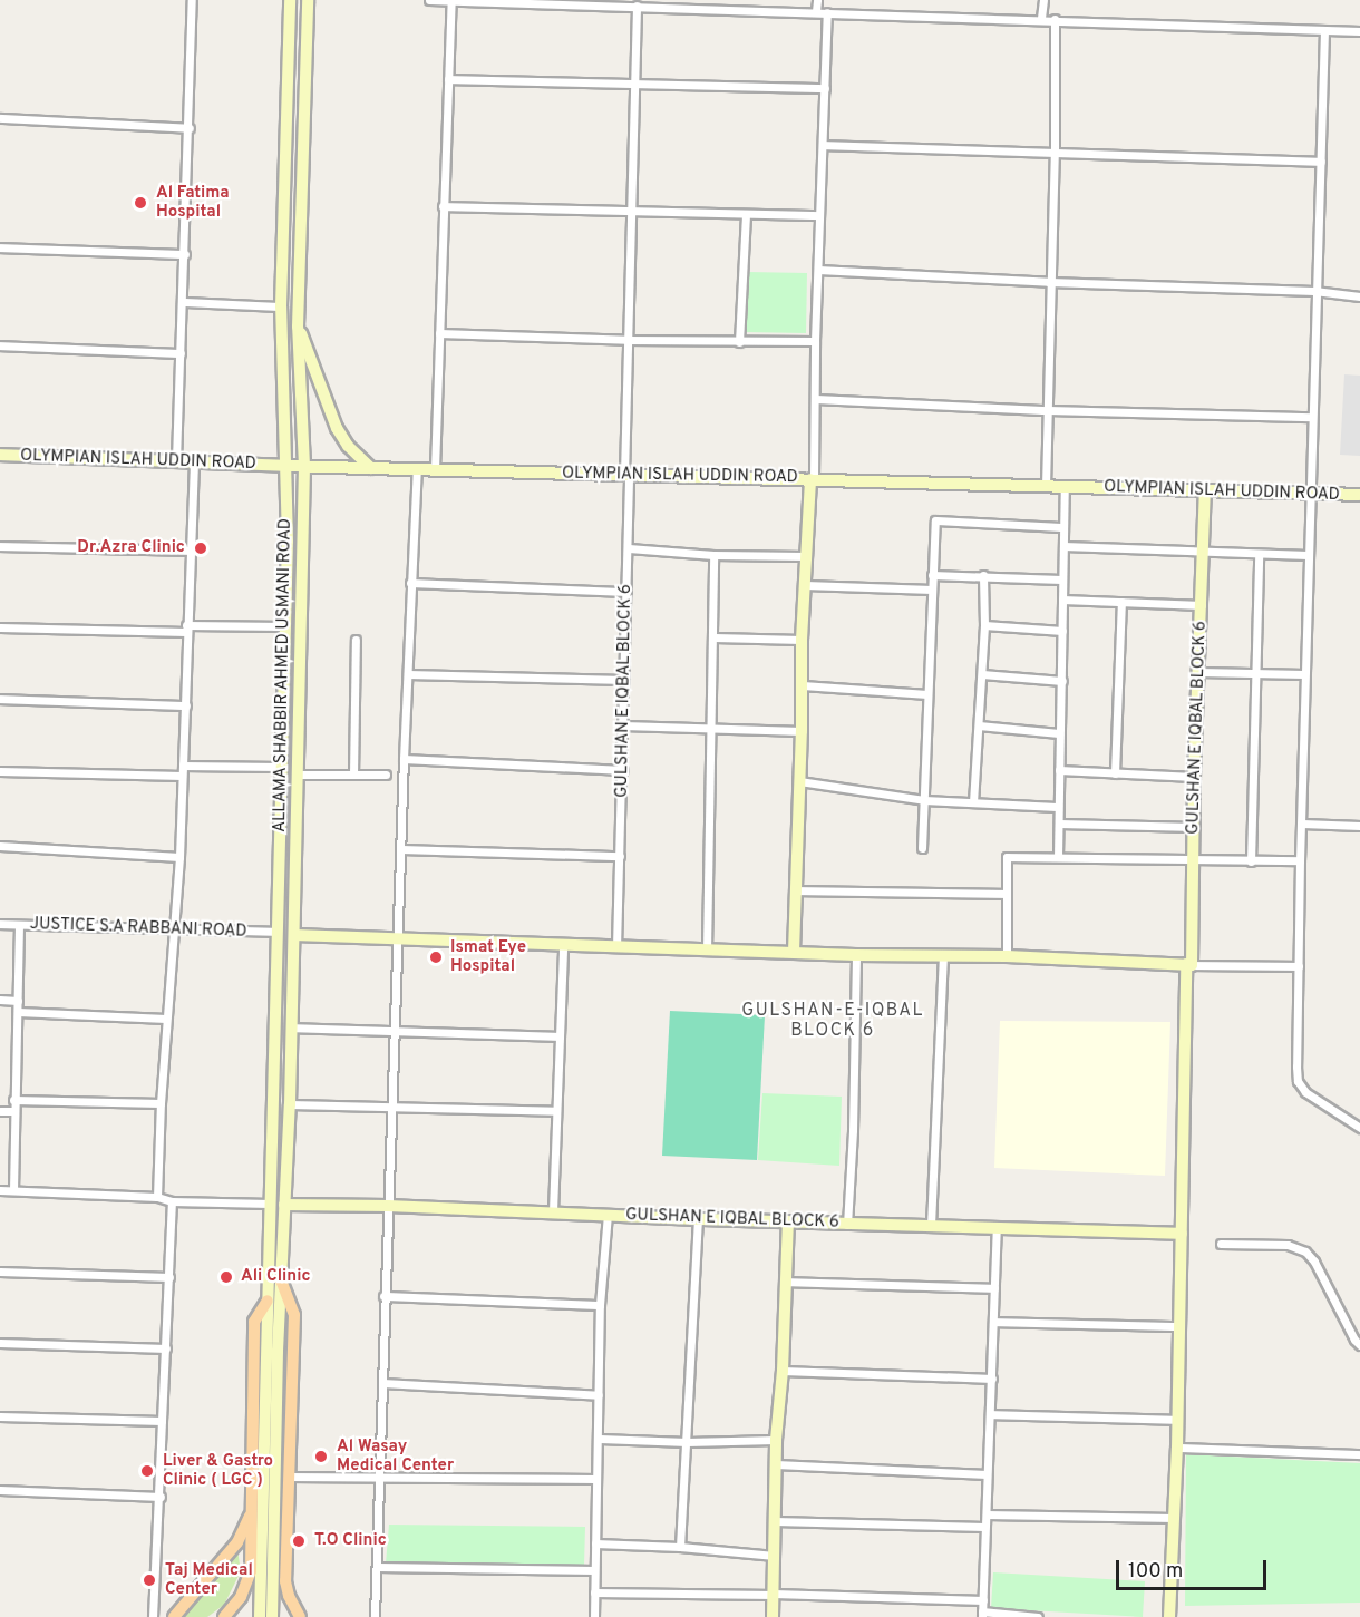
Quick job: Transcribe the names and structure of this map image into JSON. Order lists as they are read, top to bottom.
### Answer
{
  "streets": {
    "street": [
      "OLYMPIAN ISLAH UDDIN ROAD",
      "ALLAMA SHABBIR AHMED USMANI ROAD",
      "GULSHAN E IQBAL BLOCK 6",
      "JUSTICE S.A RABBANI ROAD"
    ]
  },
  "crossings": [
    ["OLYMPIAN ISLAH UDDIN ROAD", "ALLAMA SHABBIR AHMED USMANI ROAD"],
    ["OLYMPIAN ISLAH UDDIN ROAD", "GULSHAN E IQBAL BLOCK 6"],
    ["ALLAMA SHABBIR AHMED USMANI ROAD", "GULSHAN E IQBAL BLOCK 6"],
    ["ALLAMA SHABBIR AHMED USMANI ROAD", "JUSTICE S.A RABBANI ROAD"]
  ],
  "districts": ["GULSHAN-E-IQBAL BLOCK 6"],
  "places": [
    "Al Fatima Hospital",
    "Dr.Azra Clinic",
    "Ismat Eye Hospital",
    "Ali Clinic",
    "Al Wasay Medical Center",
    "Liver & Gastro Clinic ( LGC )",
    "T.O Clinic",
    "Taj Medical Center"
  ],
  "scale_bar": "100 m"
}
